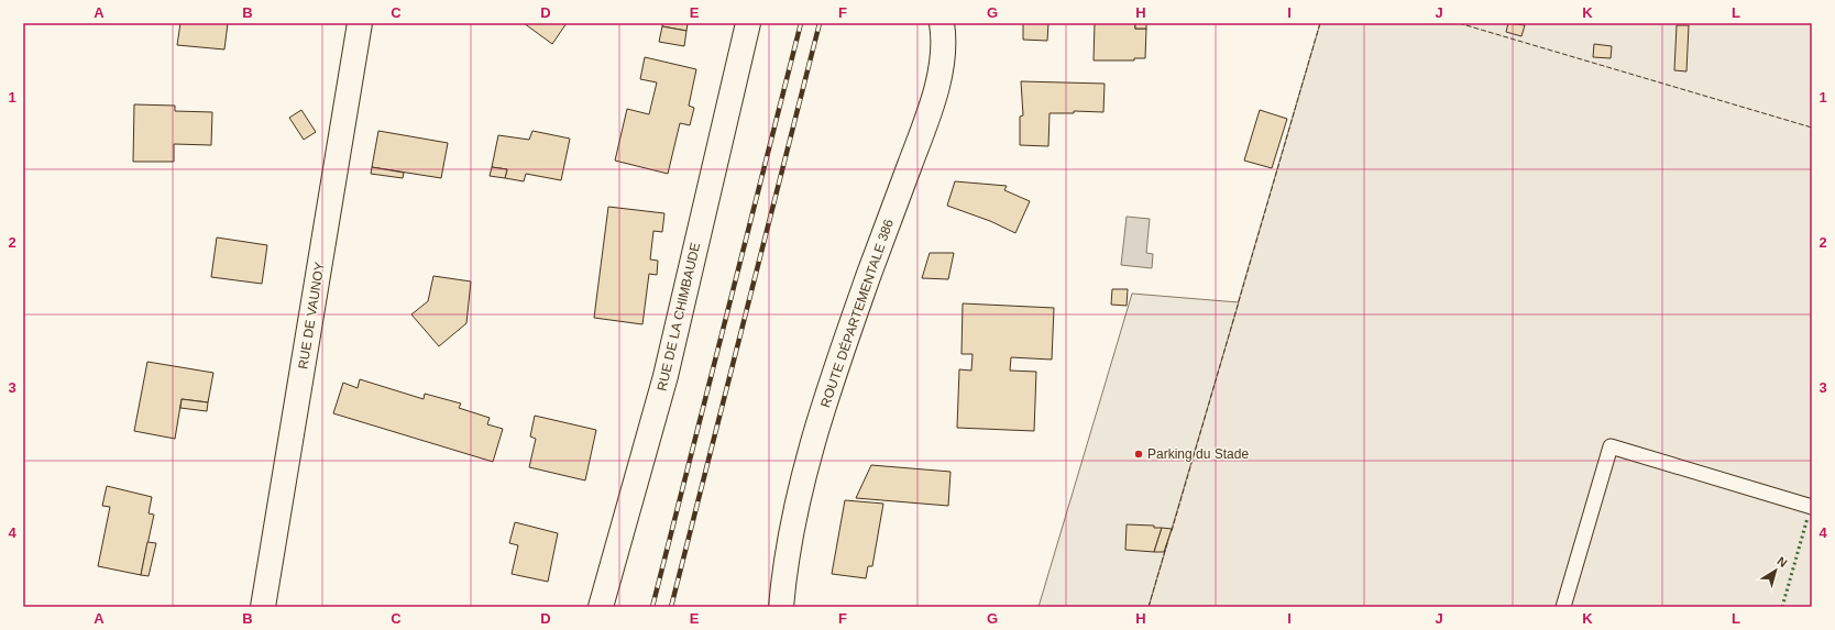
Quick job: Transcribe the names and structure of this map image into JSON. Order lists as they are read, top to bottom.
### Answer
{
  "streets": {
    "street": ["ROUTE DÉPARTEMENTALE 386", "RUE DE VAUNOY", "RUE DE LA CHIMBAUDE"]
  },
  "places": ["Parking du Stade"],
  "north": "top right",
  "grid": {
    "columns": [
      "A",
      "B",
      "C",
      "D",
      "E",
      "F",
      "G",
      "H",
      "I",
      "J",
      "K",
      "L"
    ],
    "rows": [
      "1",
      "2",
      "3",
      "4"
    ]
  }
}
